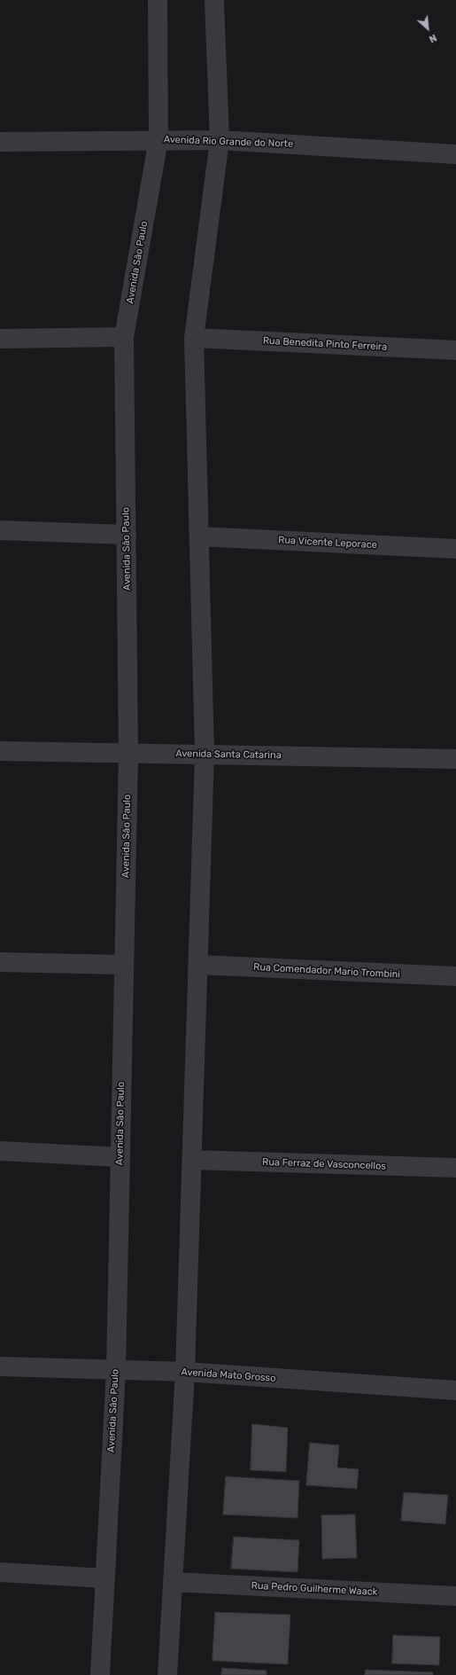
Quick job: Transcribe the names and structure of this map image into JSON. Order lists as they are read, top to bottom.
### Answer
{
  "streets": {
    "street": [
      "Avenida Rio Grande do Norte",
      "Avenida São Paulo",
      "Rua Benedita Pinto Ferreira",
      "Rua Vicente Leporace",
      "Avenida Santa Catarina",
      "Rua Comendador Mario Trombini",
      "Rua Ferraz de Vasconcellos",
      "Avenida Mato Grosso",
      "Rua Pedro Guilherme Waack"
    ]
  },
  "crossings": [
    ["Avenida Rio Grande do Norte", "Avenida São Paulo"],
    ["Avenida São Paulo", "Avenida Santa Catarina"],
    ["Avenida São Paulo", "Avenida Mato Grosso"]
  ],
  "north": "bottom right"
}
